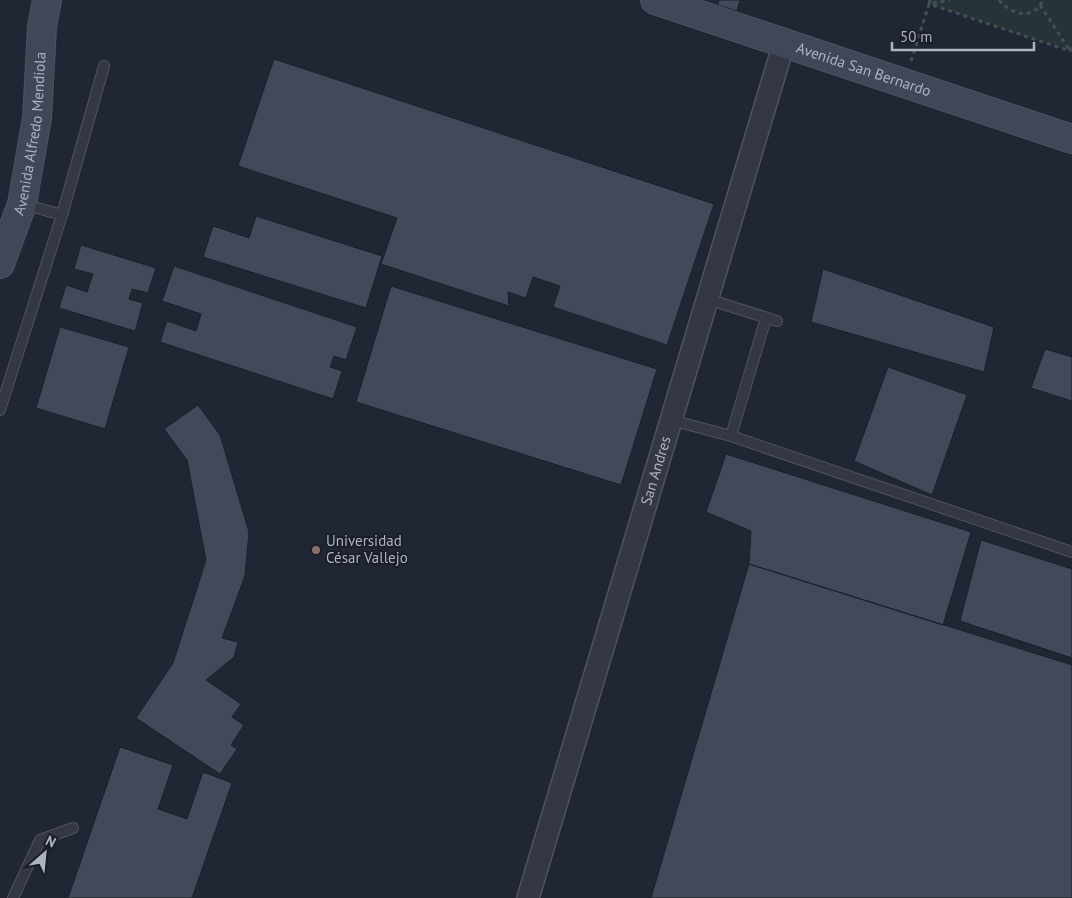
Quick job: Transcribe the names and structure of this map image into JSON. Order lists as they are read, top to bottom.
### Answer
{
  "streets": {
    "street": ["Avenida San Bernardo", "Avenida Alfredo Mendiola", "San Andres"]
  },
  "crossings": [
    ["Avenida San Bernardo", "San Andres"]
  ],
  "places": ["Universidad César Vallejo"],
  "scale_bar": "50 m",
  "north": "top right"
}
